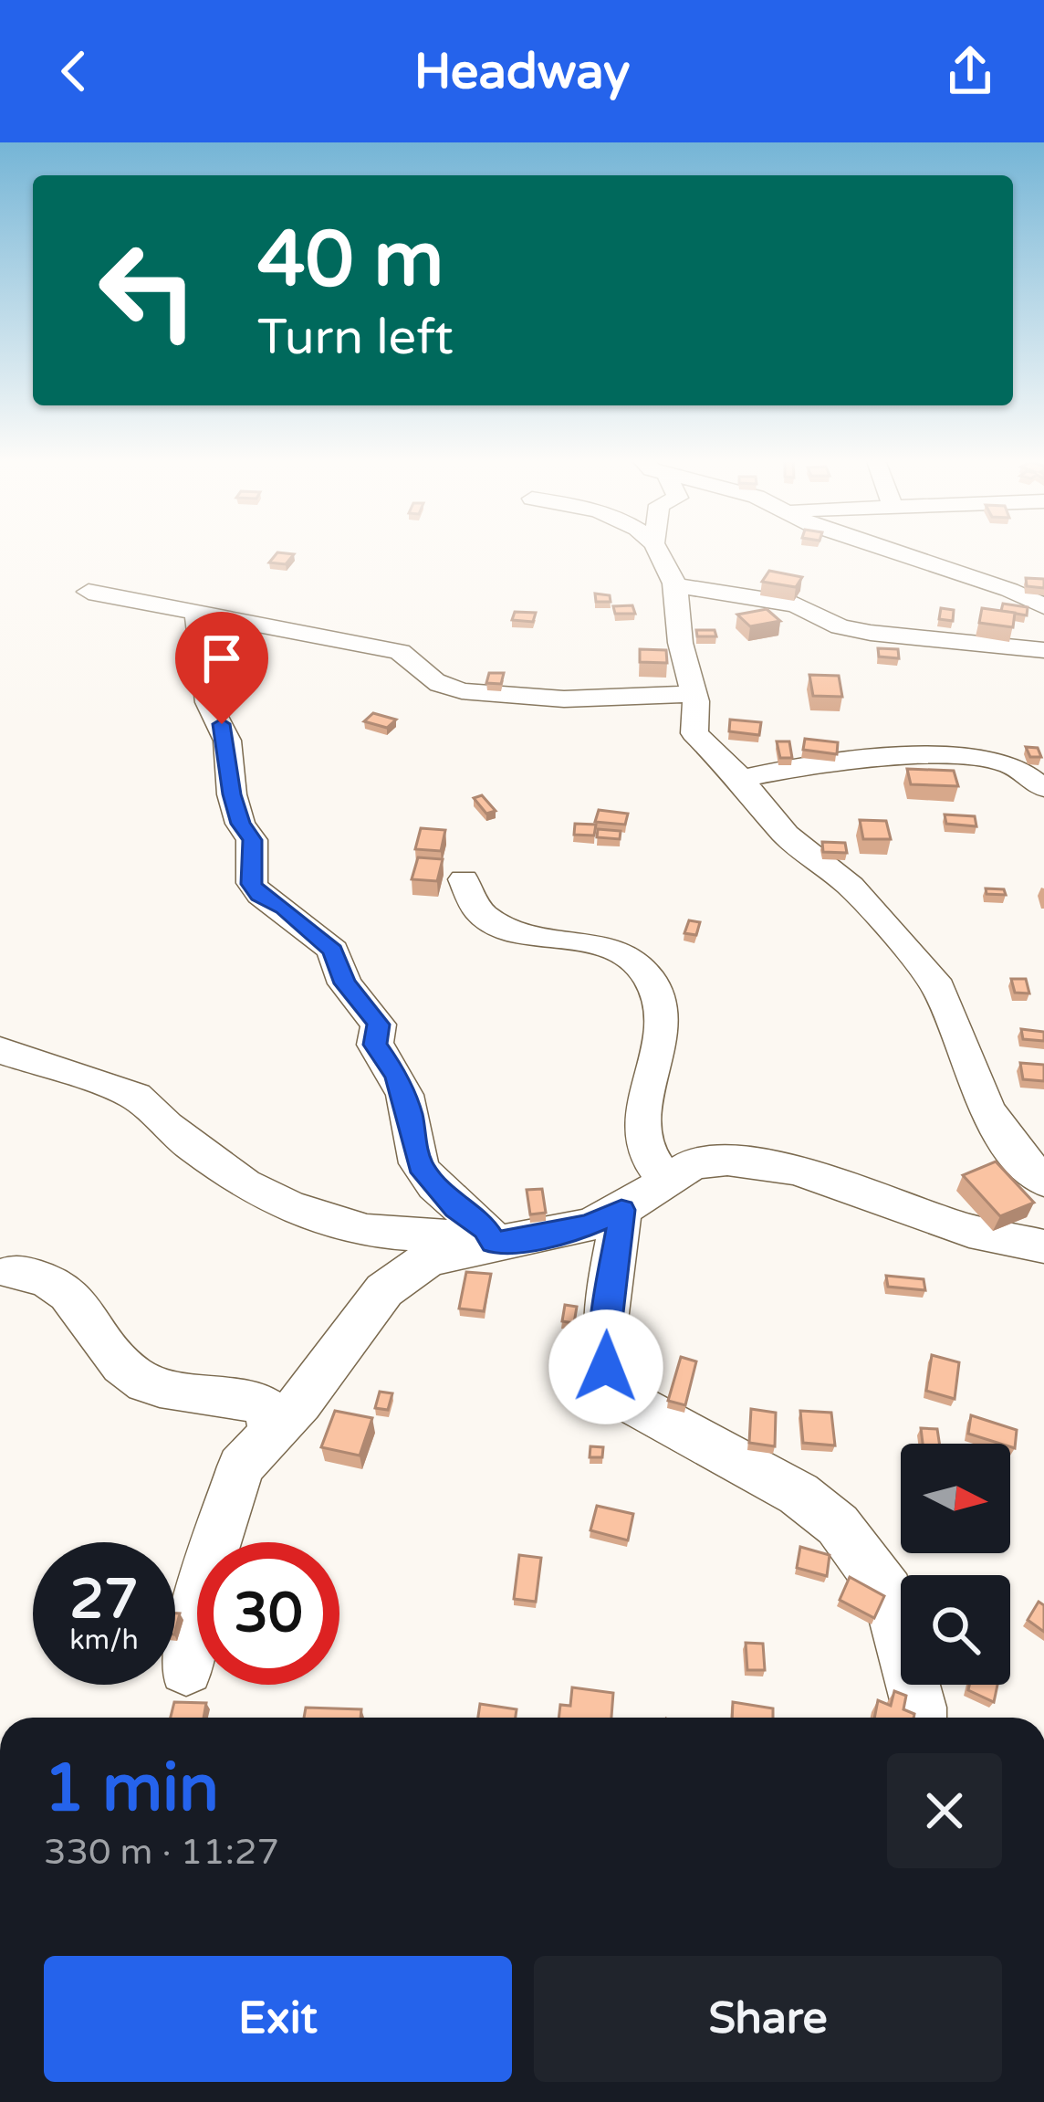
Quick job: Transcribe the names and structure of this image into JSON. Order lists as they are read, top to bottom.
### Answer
{
  "north": "right",
  "page": {
    "header": "Headway",
    "turn": ["40 m", "Turn left"],
    "speed": "27 km/h",
    "limit": "30",
    "heading": ["1 min", "330 m · 11:27"],
    "buttons": ["Exit", "Share"]
  }
}
